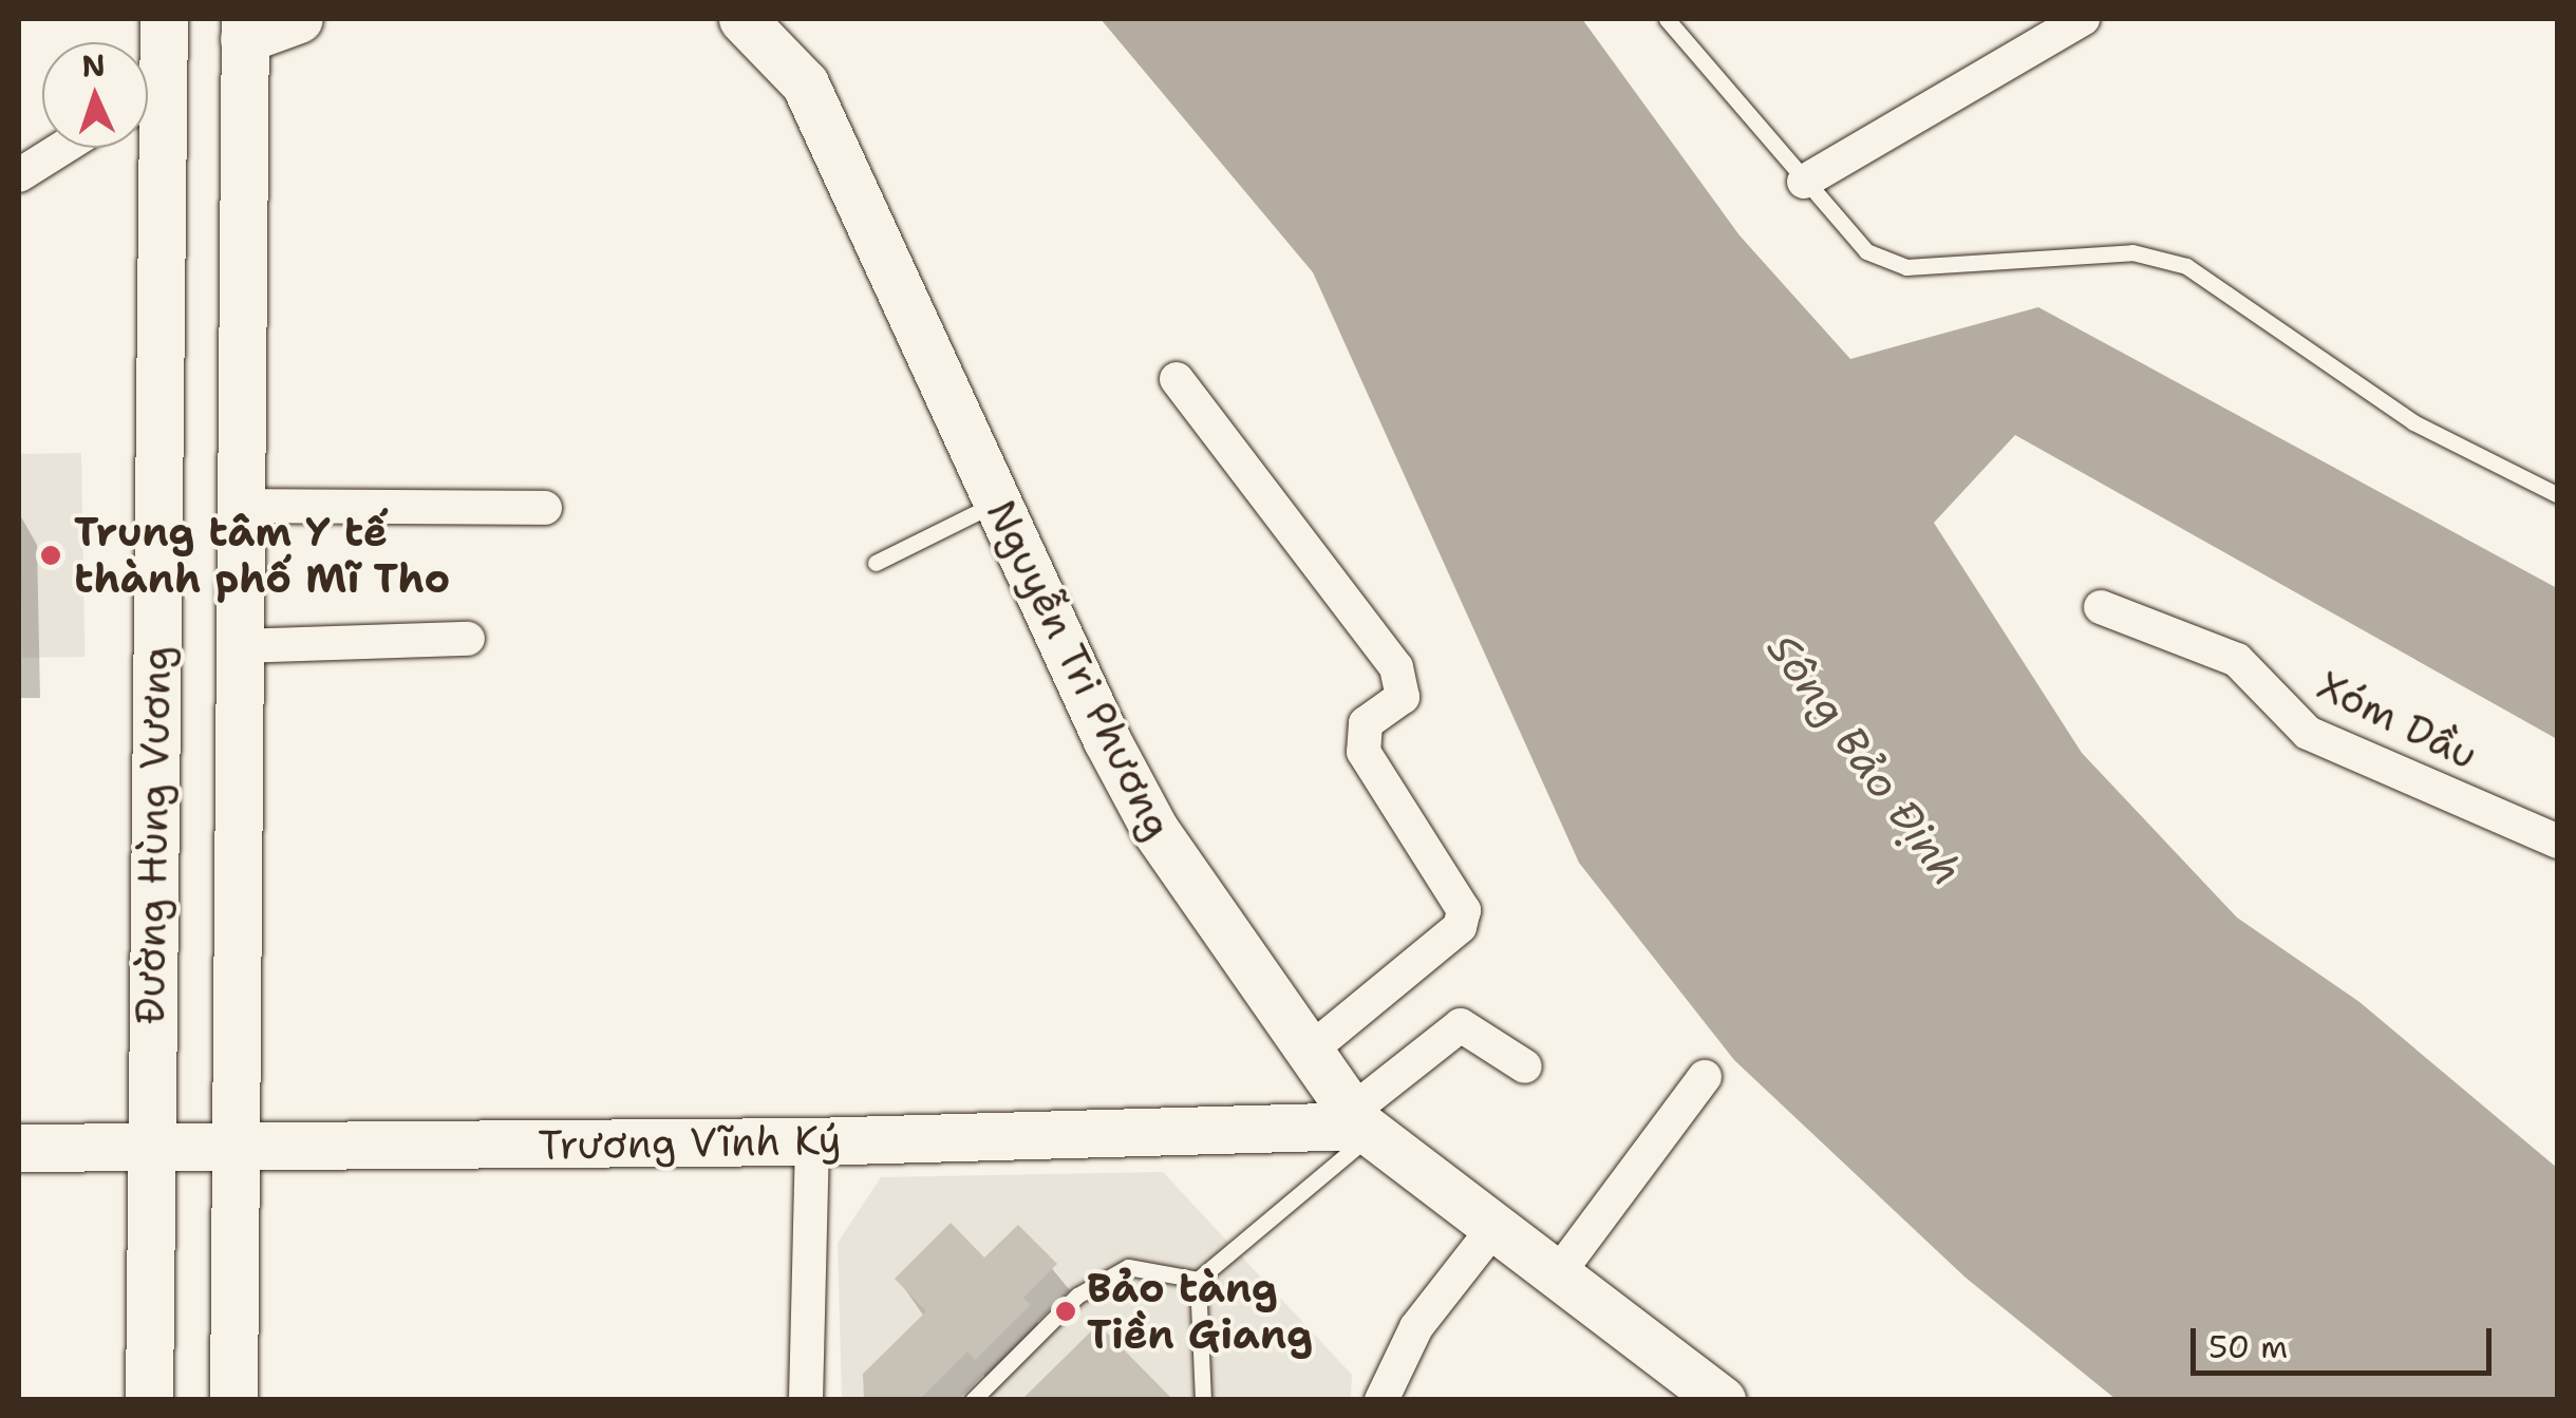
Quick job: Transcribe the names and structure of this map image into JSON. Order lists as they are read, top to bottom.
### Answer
{
  "streets": {
    "street": [
      "Nguyễn Tri Phương",
      "Xóm Dầu",
      "Đường Hùng Vương",
      "Trương Vĩnh Ký"
    ]
  },
  "crossings": [
    ["Nguyễn Tri Phương", "Trương Vĩnh Ký"],
    ["Đường Hùng Vương", "Trương Vĩnh Ký"]
  ],
  "water": ["Sông Bảo Định"],
  "places": ["Trung tâm Y tế thành phố Mĩ Tho", "Bảo tàng Tiền Giang"],
  "scale_bar": "50 m",
  "north": "top"
}
